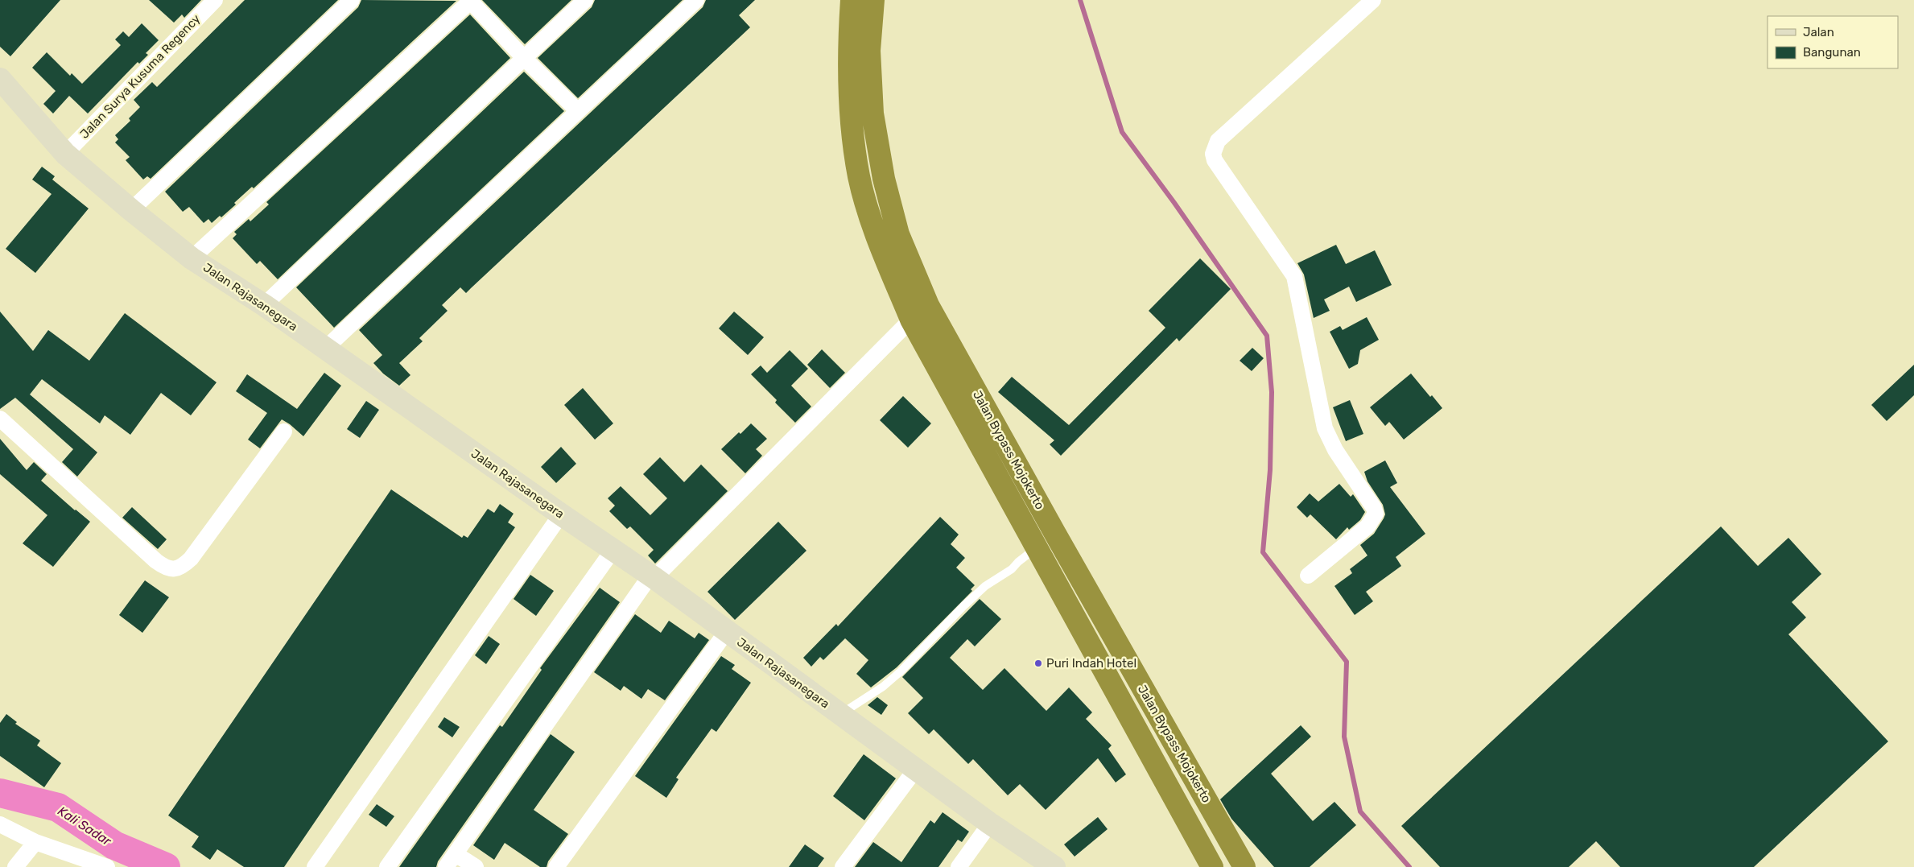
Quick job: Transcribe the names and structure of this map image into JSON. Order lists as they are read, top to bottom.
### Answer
{
  "streets": {
    "highway": ["Jalan Bypass Mojokerto"],
    "street": ["Jalan Surya Kusuma Regency", "Jalan Rajasanegara"]
  },
  "crossings": [
    ["Jalan Surya Kusuma Regency", "Jalan Rajasanegara"]
  ],
  "water": ["Kali Sadar"],
  "places": ["Puri Indah Hotel"],
  "legend": ["Jalan", "Bangunan"]
}
